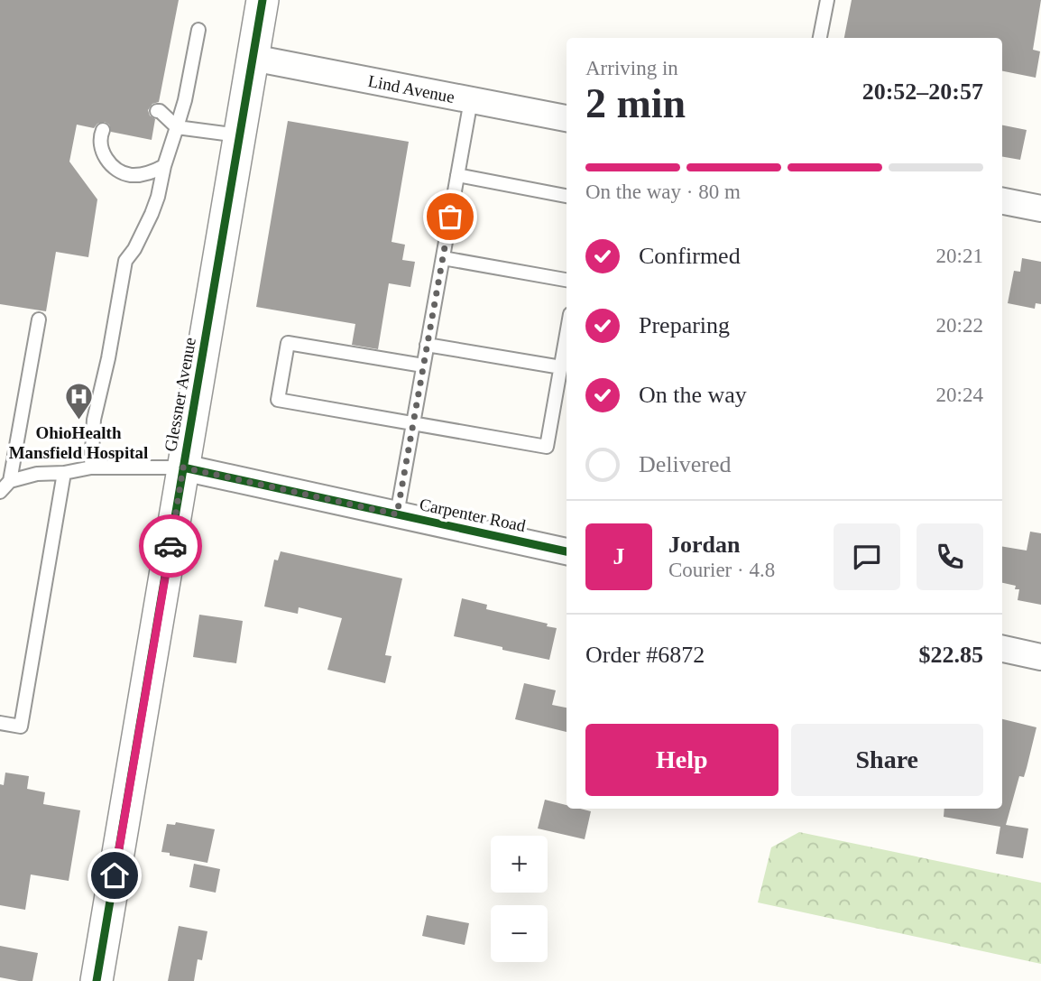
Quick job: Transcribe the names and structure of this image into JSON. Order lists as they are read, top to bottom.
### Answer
{
  "streets": {
    "street": ["Lind Avenue", "Glessner Avenue", "Carpenter Road"]
  },
  "crossings": [
    ["Lind Avenue", "Glessner Avenue"],
    ["Glessner Avenue", "Carpenter Road"]
  ],
  "places": {
    "hospital": ["OhioHealth Mansfield Hospital"]
  },
  "page": {
    "heading": ["2 min", "Arriving in", "20:52–20:57"],
    "panel": [
      "Jordan",
      "Courier · 4.8",
      "Order #6872",
      "$22.85"
    ],
    "bar": "On the way · 80 m",
    "list": [
      ["Confirmed", "20:21"],
      ["Preparing", "20:22"],
      ["On the way", "20:24"],
      "Delivered"
    ],
    "round": "J",
    "buttons": ["Help", "Share"],
    "map_buttons": ["+", "−"]
  }
}
